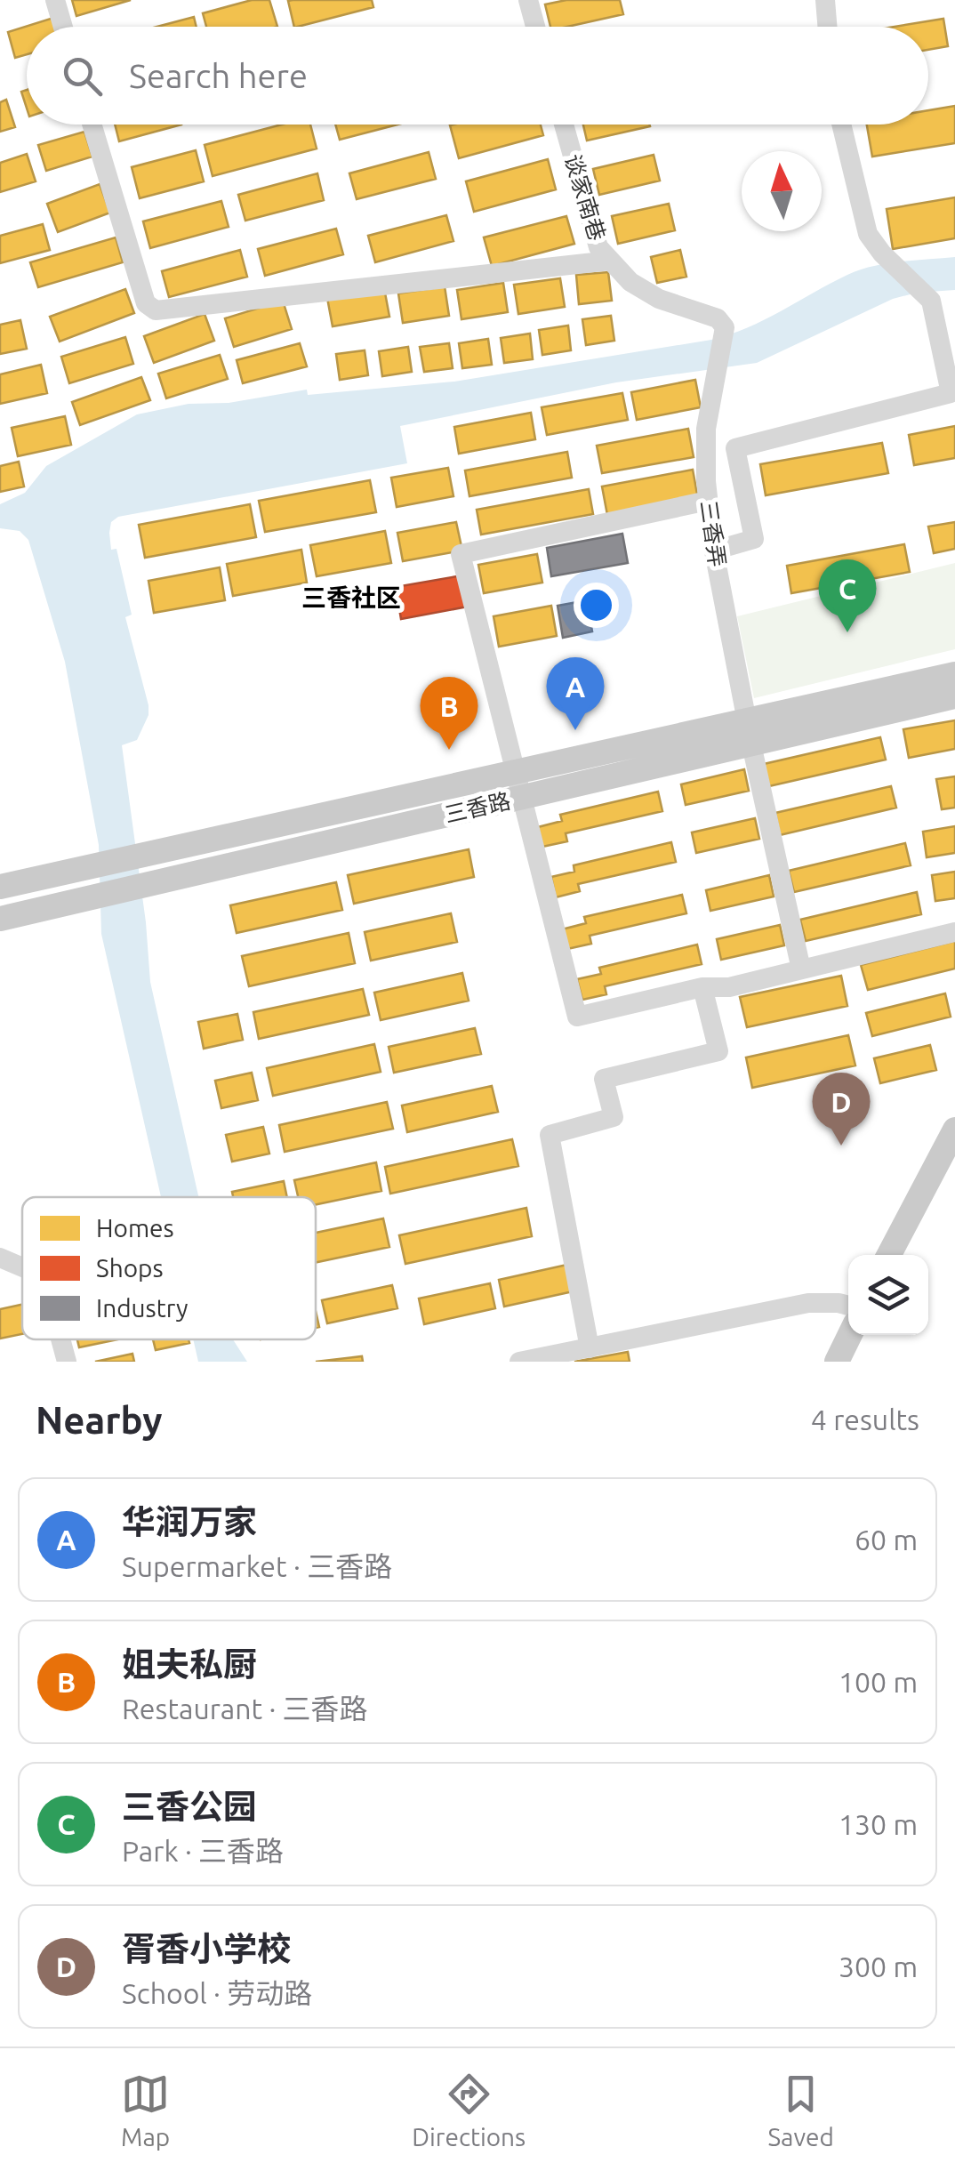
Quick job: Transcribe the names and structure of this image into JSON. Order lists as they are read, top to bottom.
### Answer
{
  "streets": {
    "main road": ["三香路"],
    "street": ["谈家南巷", "三香弄"]
  },
  "crossings": [
    ["谈家南巷", "三香弄"],
    ["三香弄", "三香路"]
  ],
  "districts": ["三香社区"],
  "legend": ["Homes", "Shops", "Industry"],
  "north": "top",
  "page": {
    "search": "Search here",
    "pins": [
      "C",
      "A",
      "B",
      "D"
    ],
    "heading": ["Nearby", "4 results"],
    "list": [
      {
        "mark": "A",
        "name": "华润万家",
        "note": "Supermarket · 三香路",
        "value": "60 m"
      },
      {
        "mark": "B",
        "name": "姐夫私厨",
        "note": "Restaurant · 三香路",
        "value": "100 m"
      },
      {
        "mark": "C",
        "name": "三香公园",
        "note": "Park · 三香路",
        "value": "130 m"
      },
      {
        "mark": "D",
        "name": "胥香小学校",
        "note": "School · 劳动路",
        "value": "300 m"
      }
    ],
    "nav": ["Map", "Directions", "Saved"]
  }
}
